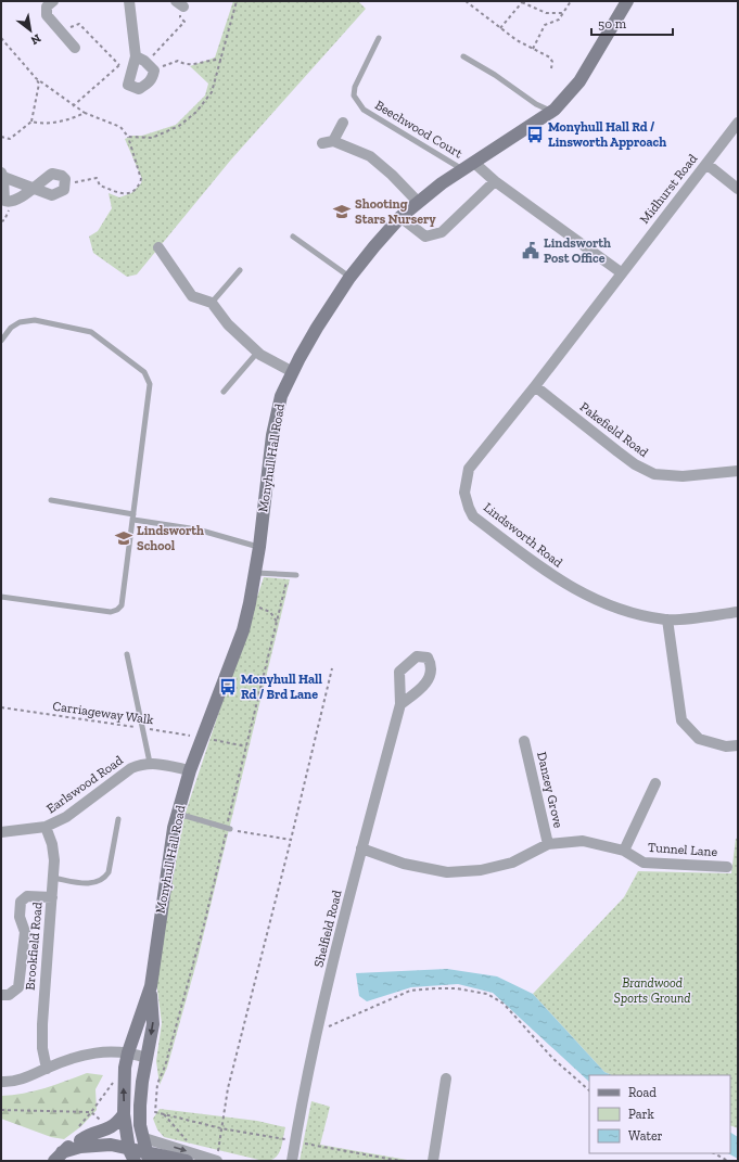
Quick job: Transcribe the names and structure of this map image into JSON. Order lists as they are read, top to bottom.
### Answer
{
  "streets": {
    "street": [
      "Midhurst Road",
      "Pakefield Road",
      "Monyhull Hall Road",
      "Lindsworth Road",
      "Earlswood Road",
      "Danzey Grove",
      "Tunnel Lane",
      "Shelfield Road",
      "Brookfield Road"
    ],
    "lane": ["Beechwood Court"],
    "path": ["Carriageway Walk"]
  },
  "crossings": [
    ["Beechwood Court", "Monyhull Hall Road"],
    ["Midhurst Road", "Lindsworth Road"],
    ["Pakefield Road", "Lindsworth Road"],
    ["Monyhull Hall Road", "Carriageway Walk"],
    ["Monyhull Hall Road", "Earlswood Road"],
    ["Earlswood Road", "Brookfield Road"],
    ["Danzey Grove", "Tunnel Lane"],
    ["Tunnel Lane", "Shelfield Road"]
  ],
  "parks": ["Brandwood Sports Ground"],
  "places": {
    "bus stop": ["Monyhull Hall Rd / Linsworth Approach", "Monyhull Hall Rd / Brd Lane"],
    "school or university": ["Shooting Stars Nursery", "Lindsworth School"],
    "public building": ["Lindsworth Post Office"]
  },
  "legend": ["Road", "Park", "Water"],
  "scale_bar": "50 m",
  "north": "bottom right"
}
